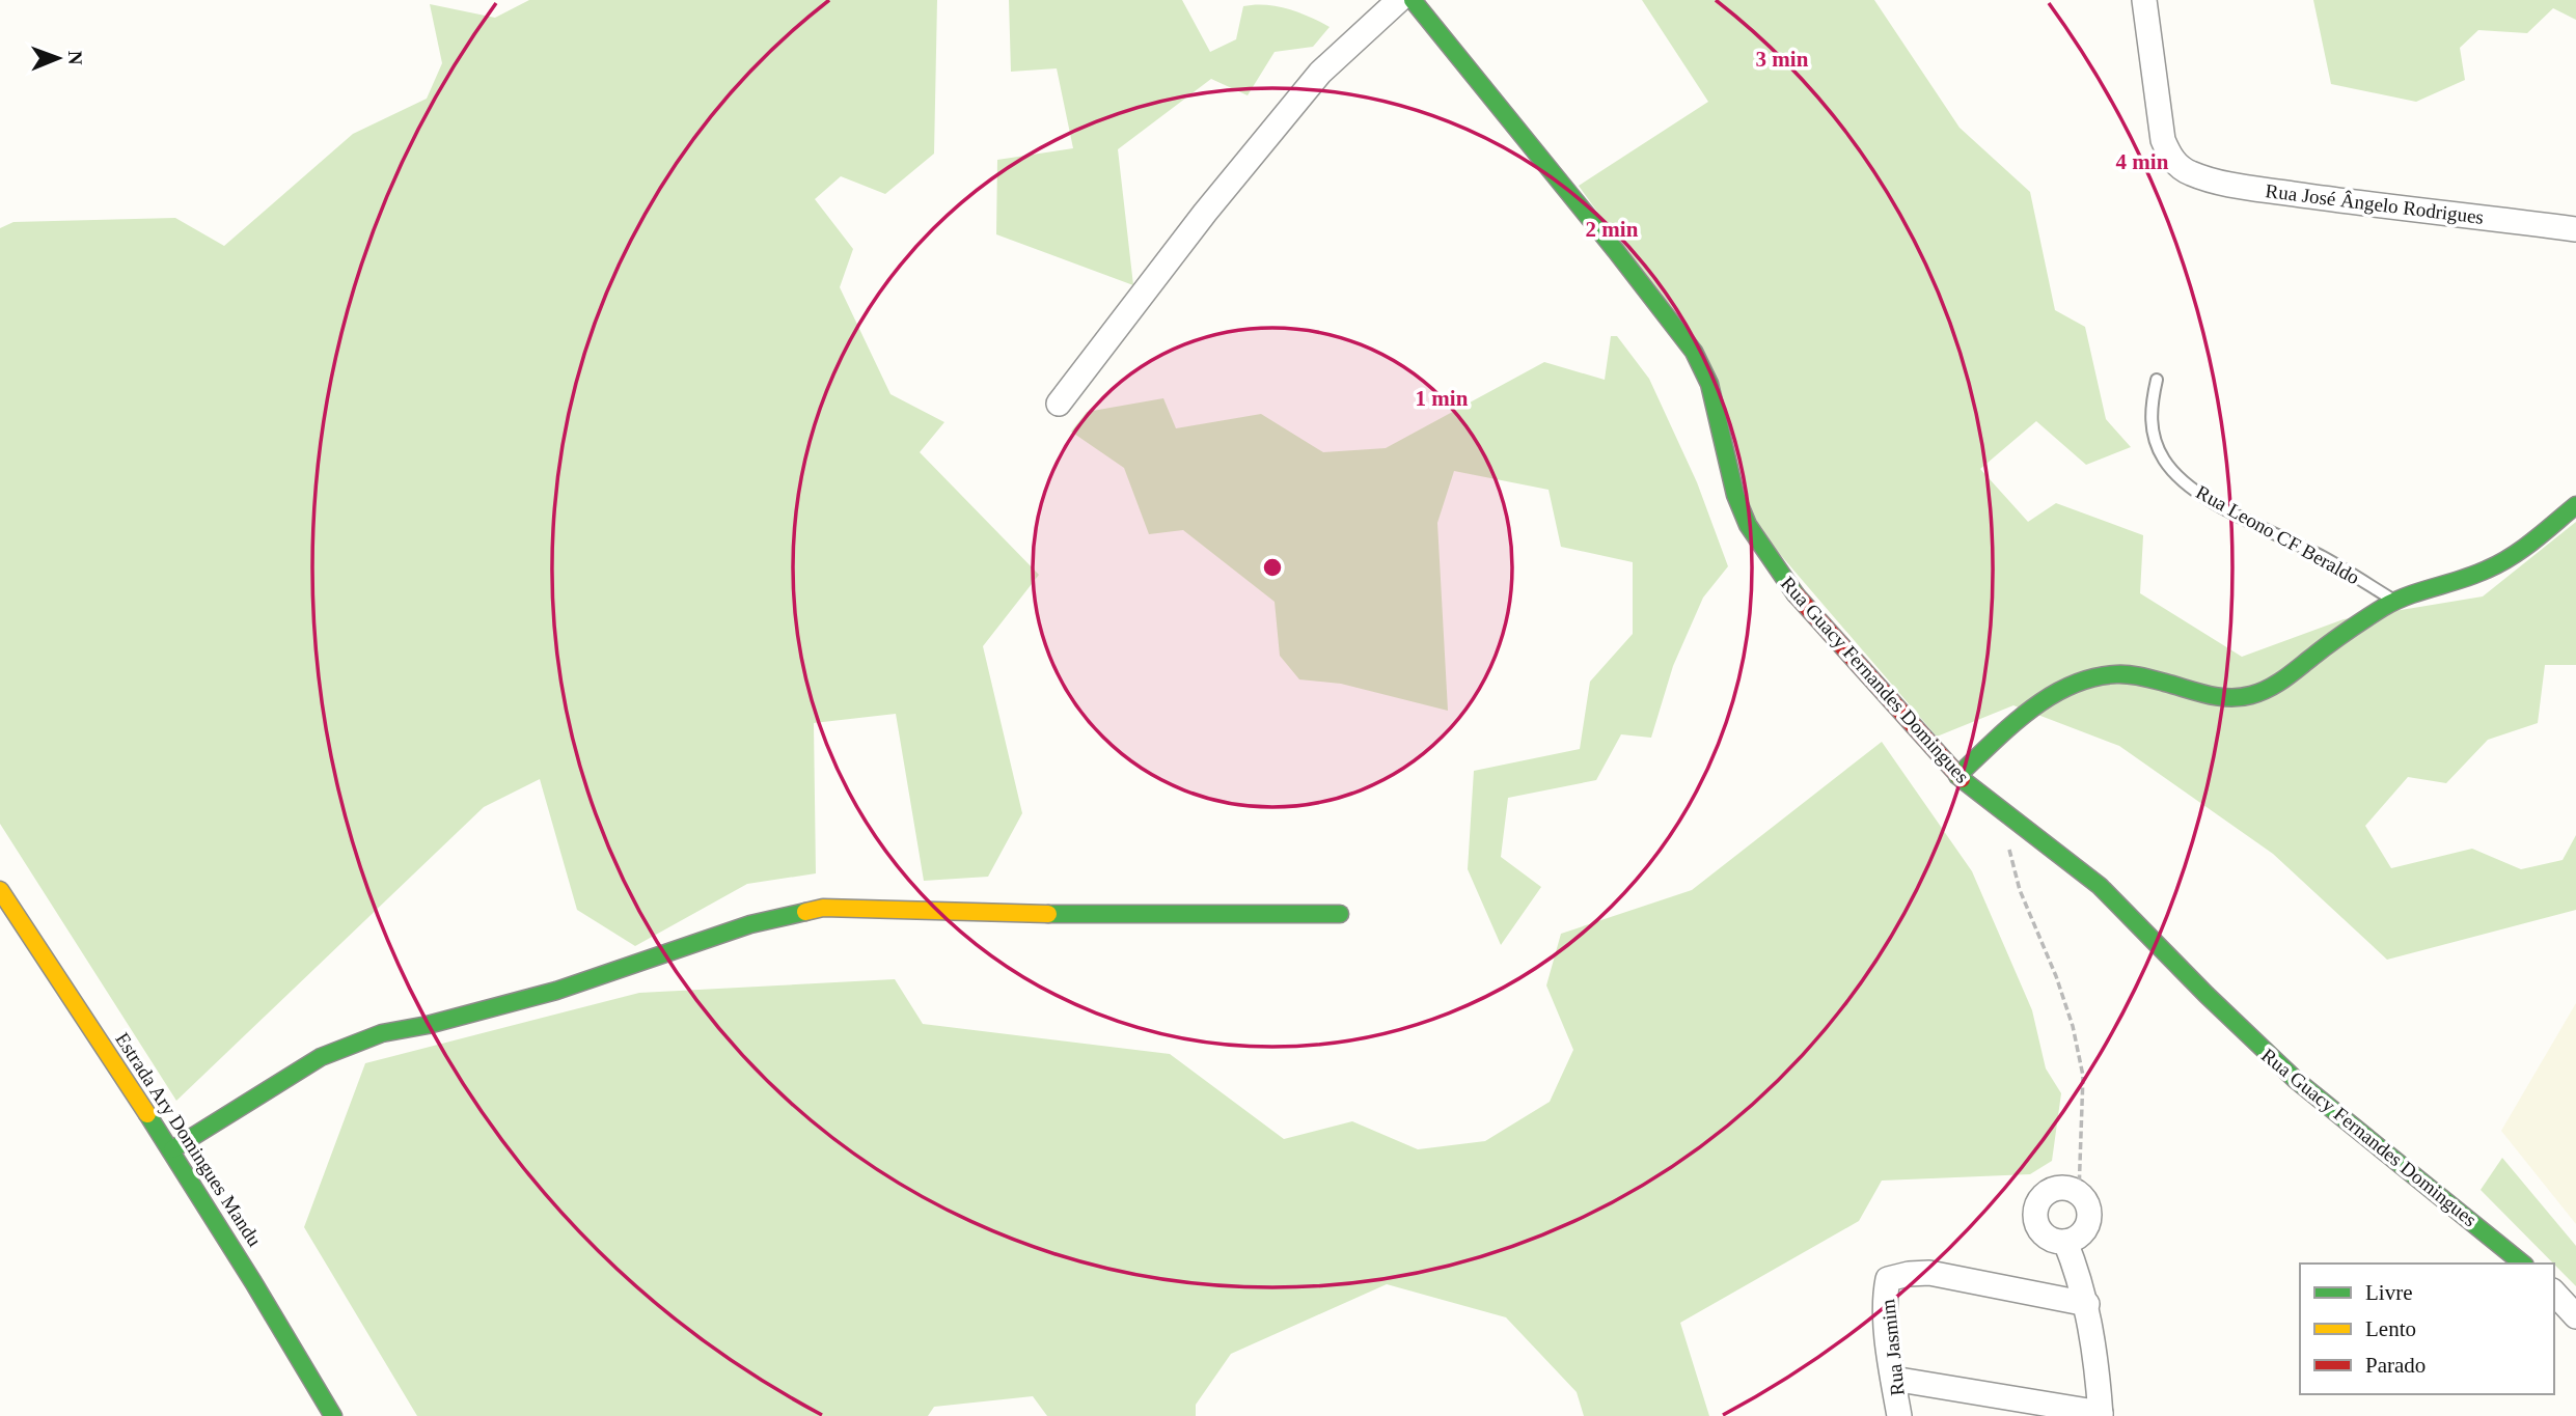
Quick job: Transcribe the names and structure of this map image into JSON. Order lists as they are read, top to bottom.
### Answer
{
  "streets": {
    "street": [
      "Rua José Ângelo Rodrigues",
      "Rua Guacy Fernandes Domingues",
      "Estrada Ary Domingues Mandu",
      "Rua Jasmim"
    ],
    "lane": ["Rua Leono CF Beraldo"]
  },
  "legend": ["Livre", "Lento", "Parado"],
  "north": "right",
  "rings": [
    "3 min",
    "4 min",
    "2 min",
    "1 min"
  ]
}
